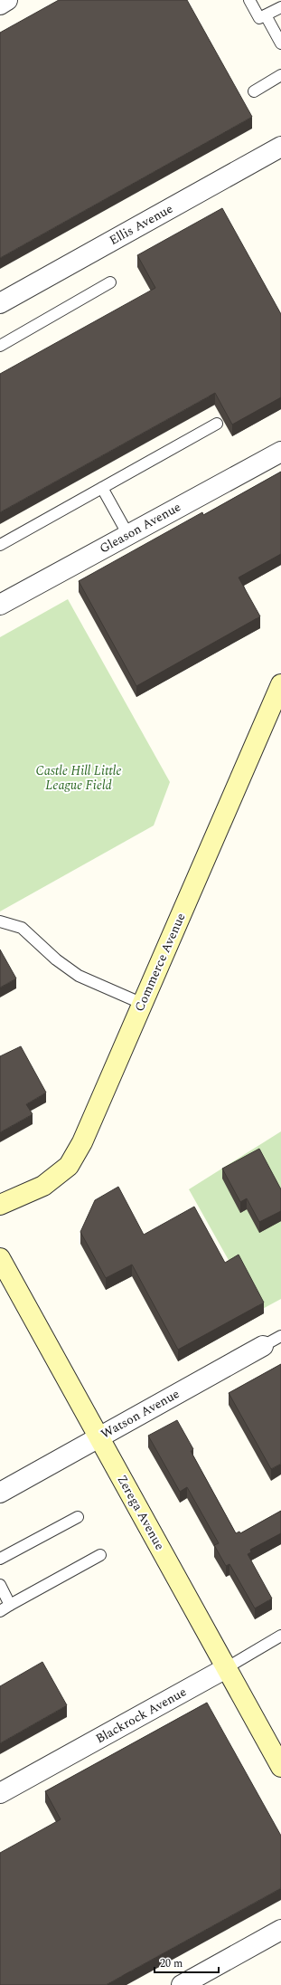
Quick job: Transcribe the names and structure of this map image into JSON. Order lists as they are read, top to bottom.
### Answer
{
  "streets": {
    "main road": ["Commerce Avenue", "Zerega Avenue"],
    "street": [
      "Ellis Avenue",
      "Gleason Avenue",
      "Watson Avenue",
      "Blackrock Avenue"
    ]
  },
  "crossings": [
    ["Watson Avenue", "Zerega Avenue"],
    ["Zerega Avenue", "Blackrock Avenue"]
  ],
  "parks": ["Castle Hill Little League Field"],
  "scale_bar": "20 m"
}
